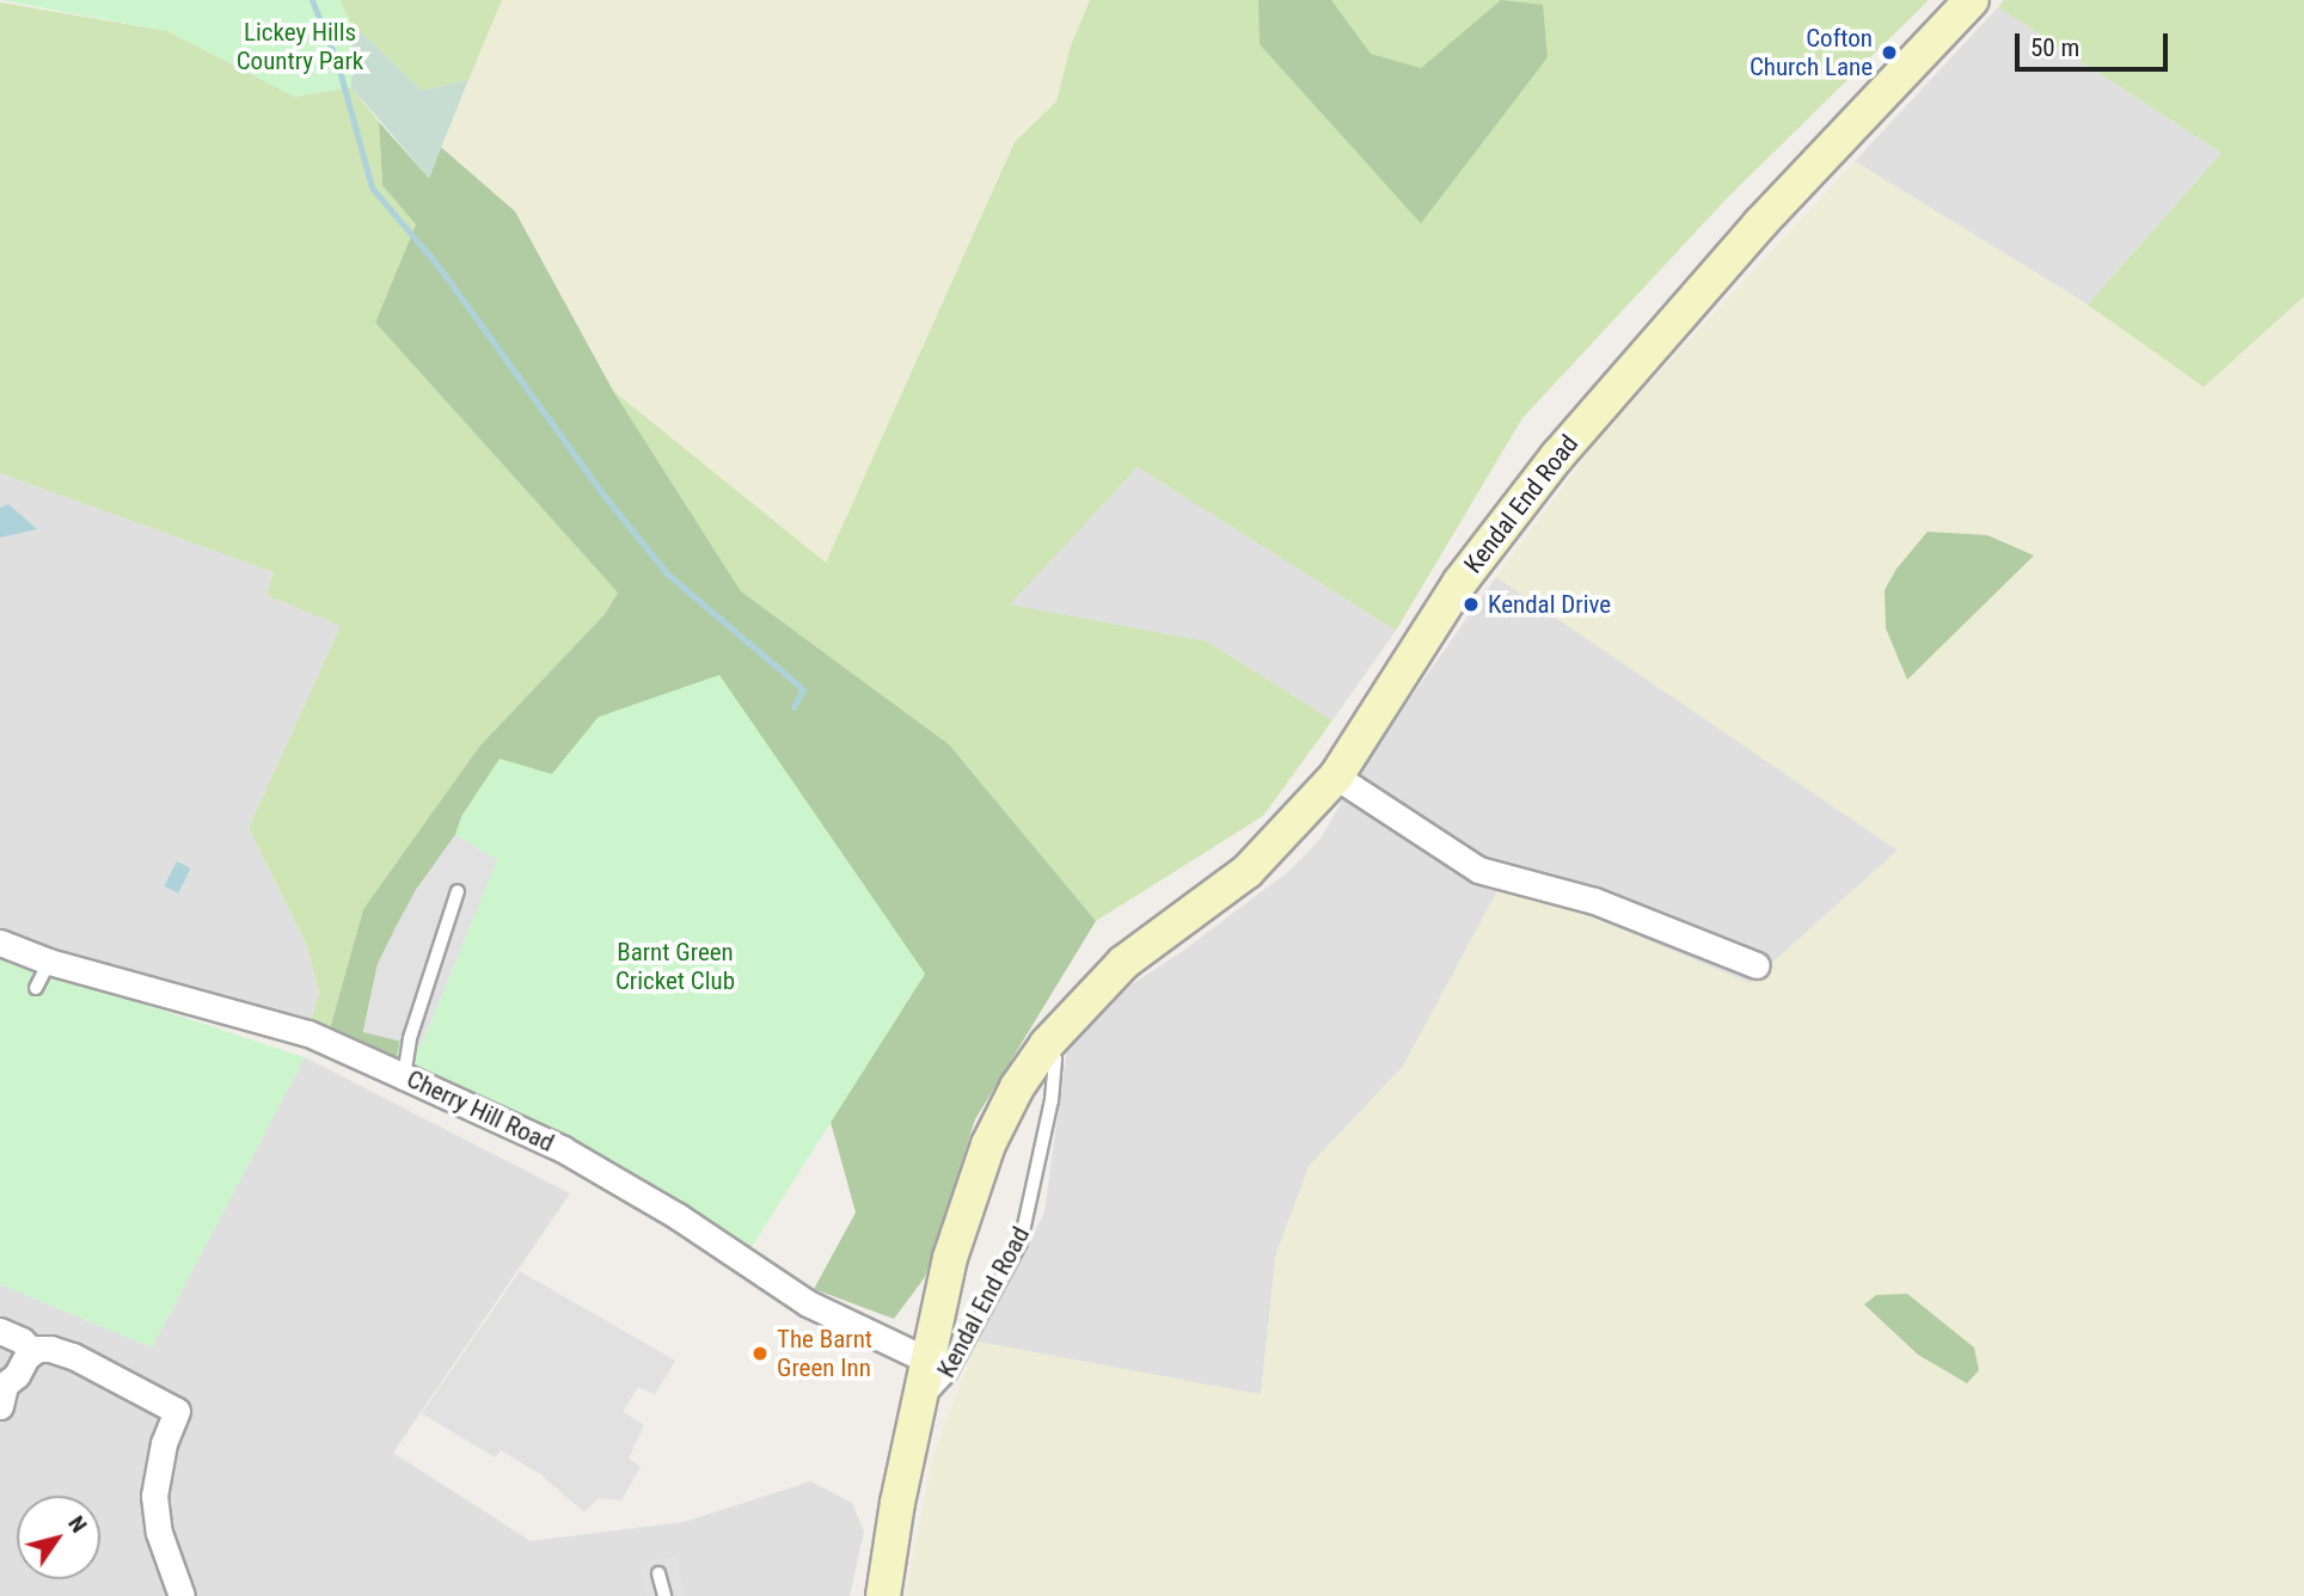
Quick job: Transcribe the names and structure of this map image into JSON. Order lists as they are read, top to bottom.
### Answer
{
  "streets": {
    "main road": ["Kendal End Road"],
    "street": ["Cherry Hill Road"]
  },
  "crossings": [
    ["Kendal End Road", "Cherry Hill Road"]
  ],
  "parks": ["Lickey Hills Country Park", "Barnt Green Cricket Club"],
  "places": ["Cofton Church Lane", "Kendal Drive", "The Barnt Green Inn"],
  "scale_bar": "50 m",
  "north": "top right"
}
